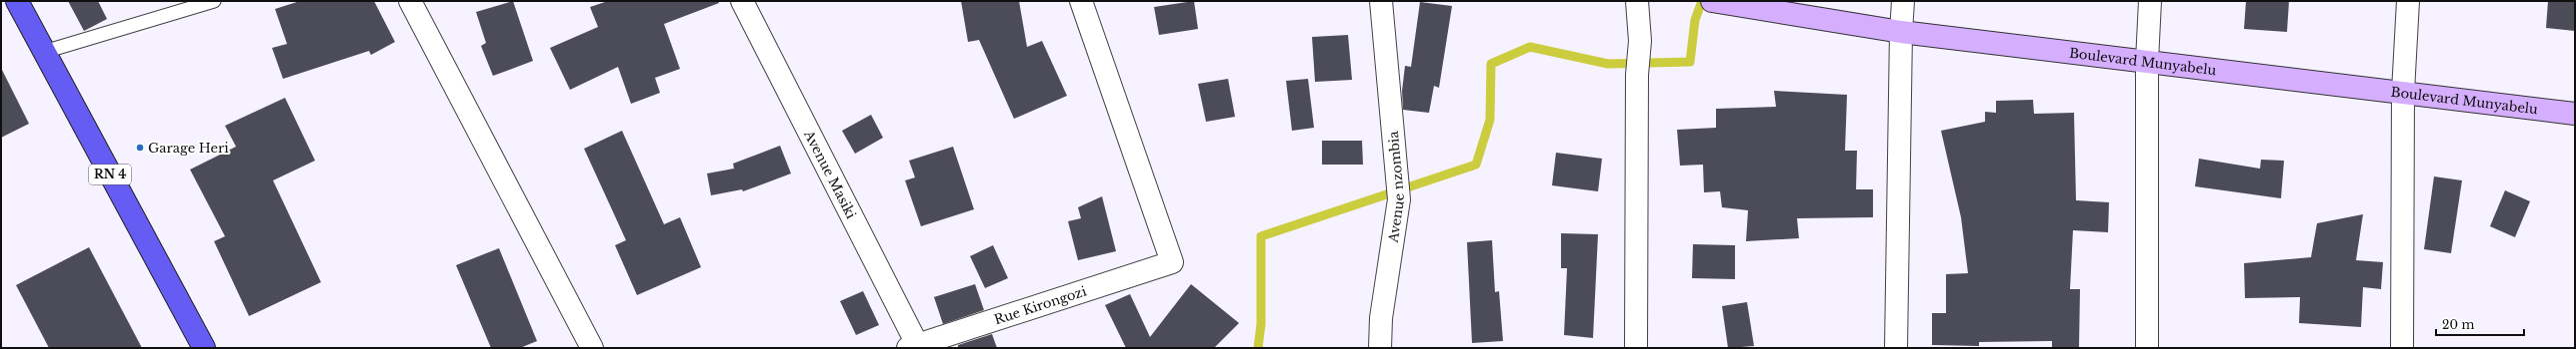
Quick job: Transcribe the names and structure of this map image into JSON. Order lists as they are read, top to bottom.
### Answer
{
  "streets": {
    "highway": ["RN 4"],
    "street": [
      "Boulevard Munyabelu",
      "Avenue Masiki",
      "Avenue nzombia",
      "Rue Kirongozi"
    ]
  },
  "crossings": [
    ["Avenue Masiki", "Rue Kirongozi"]
  ],
  "places": ["Garage Heri"],
  "scale_bar": "20 m"
}
